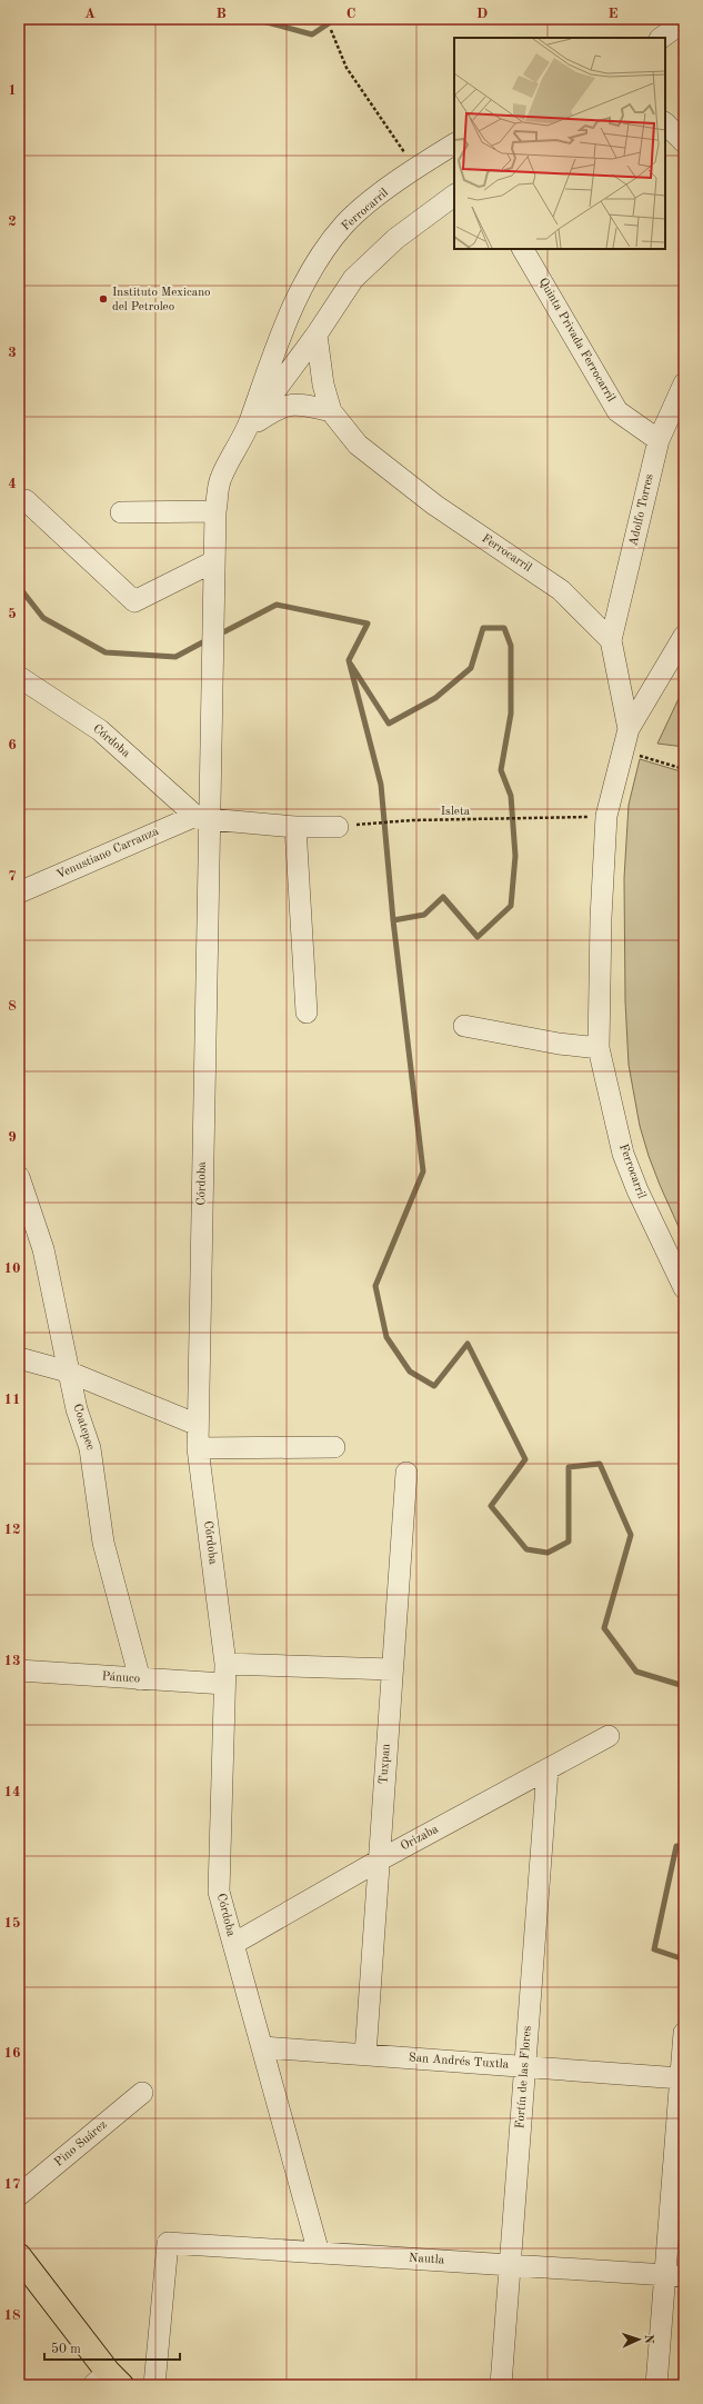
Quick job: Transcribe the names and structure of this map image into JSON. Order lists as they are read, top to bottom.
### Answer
{
  "streets": {
    "street": [
      "Ferrocarril",
      "Quinta Privada Ferrocarril",
      "Adolfo Torres",
      "Córdoba",
      "Venustiano Carranza",
      "Coatepec",
      "Pánuco",
      "Tuxpan",
      "Orizaba",
      "San Andrés Tuxtla",
      "Fortín de las Flores",
      "Pino Suárez",
      "Nautla"
    ],
    "path": ["Isleta"]
  },
  "crossings": [
    ["Ferrocarril", "Adolfo Torres"],
    ["Ferrocarril", "Córdoba"],
    ["Ferrocarril", "Isleta"],
    ["Quinta Privada Ferrocarril", "Adolfo Torres"],
    ["Córdoba", "Venustiano Carranza"],
    ["Córdoba", "Pánuco"],
    ["Córdoba", "Orizaba"],
    ["Córdoba", "San Andrés Tuxtla"],
    ["Córdoba", "Nautla"],
    ["Coatepec", "Pánuco"],
    ["Pánuco", "Tuxpan"],
    ["Tuxpan", "Orizaba"],
    ["Tuxpan", "San Andrés Tuxtla"],
    ["Orizaba", "Fortín de las Flores"],
    ["San Andrés Tuxtla", "Fortín de las Flores"],
    ["Fortín de las Flores", "Nautla"]
  ],
  "places": ["Instituto Mexicano del Petroleo"],
  "scale_bar": "50 m",
  "north": "right",
  "grid": {
    "columns": [
      "A",
      "B",
      "C",
      "D",
      "E"
    ],
    "rows": [
      "1",
      "2",
      "3",
      "4",
      "5",
      "6",
      "7",
      "8",
      "9",
      "10",
      "11",
      "12",
      "13",
      "14",
      "15",
      "16",
      "17",
      "18"
    ]
  }
}
